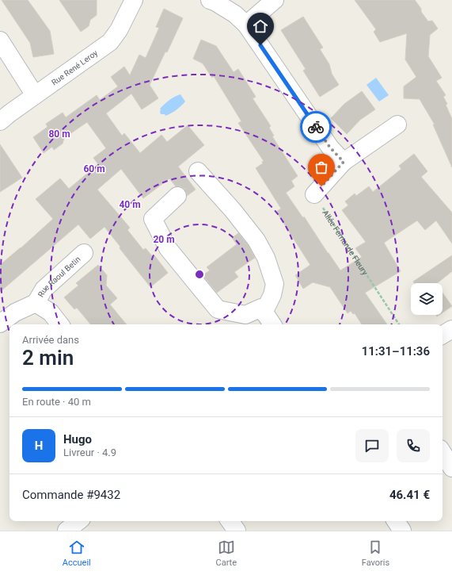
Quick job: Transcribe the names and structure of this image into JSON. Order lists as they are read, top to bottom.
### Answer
{
  "streets": {
    "street": ["Rue René Leroy", "Rue Raoul Betin"],
    "path": ["Allée Fernande Fleury"]
  },
  "page": {
    "heading": ["2 min", "Arrivée dans", "11:31–11:36"],
    "panel": [
      "Hugo",
      "Livreur · 4.9",
      "Commande #9432",
      "46.41 €"
    ],
    "bar": "En route · 40 m",
    "round": "H",
    "tabs": ["Accueil", "Carte", "Favoris"]
  },
  "rings": [
    "80 m",
    "60 m",
    "40 m",
    "20 m"
  ]
}
